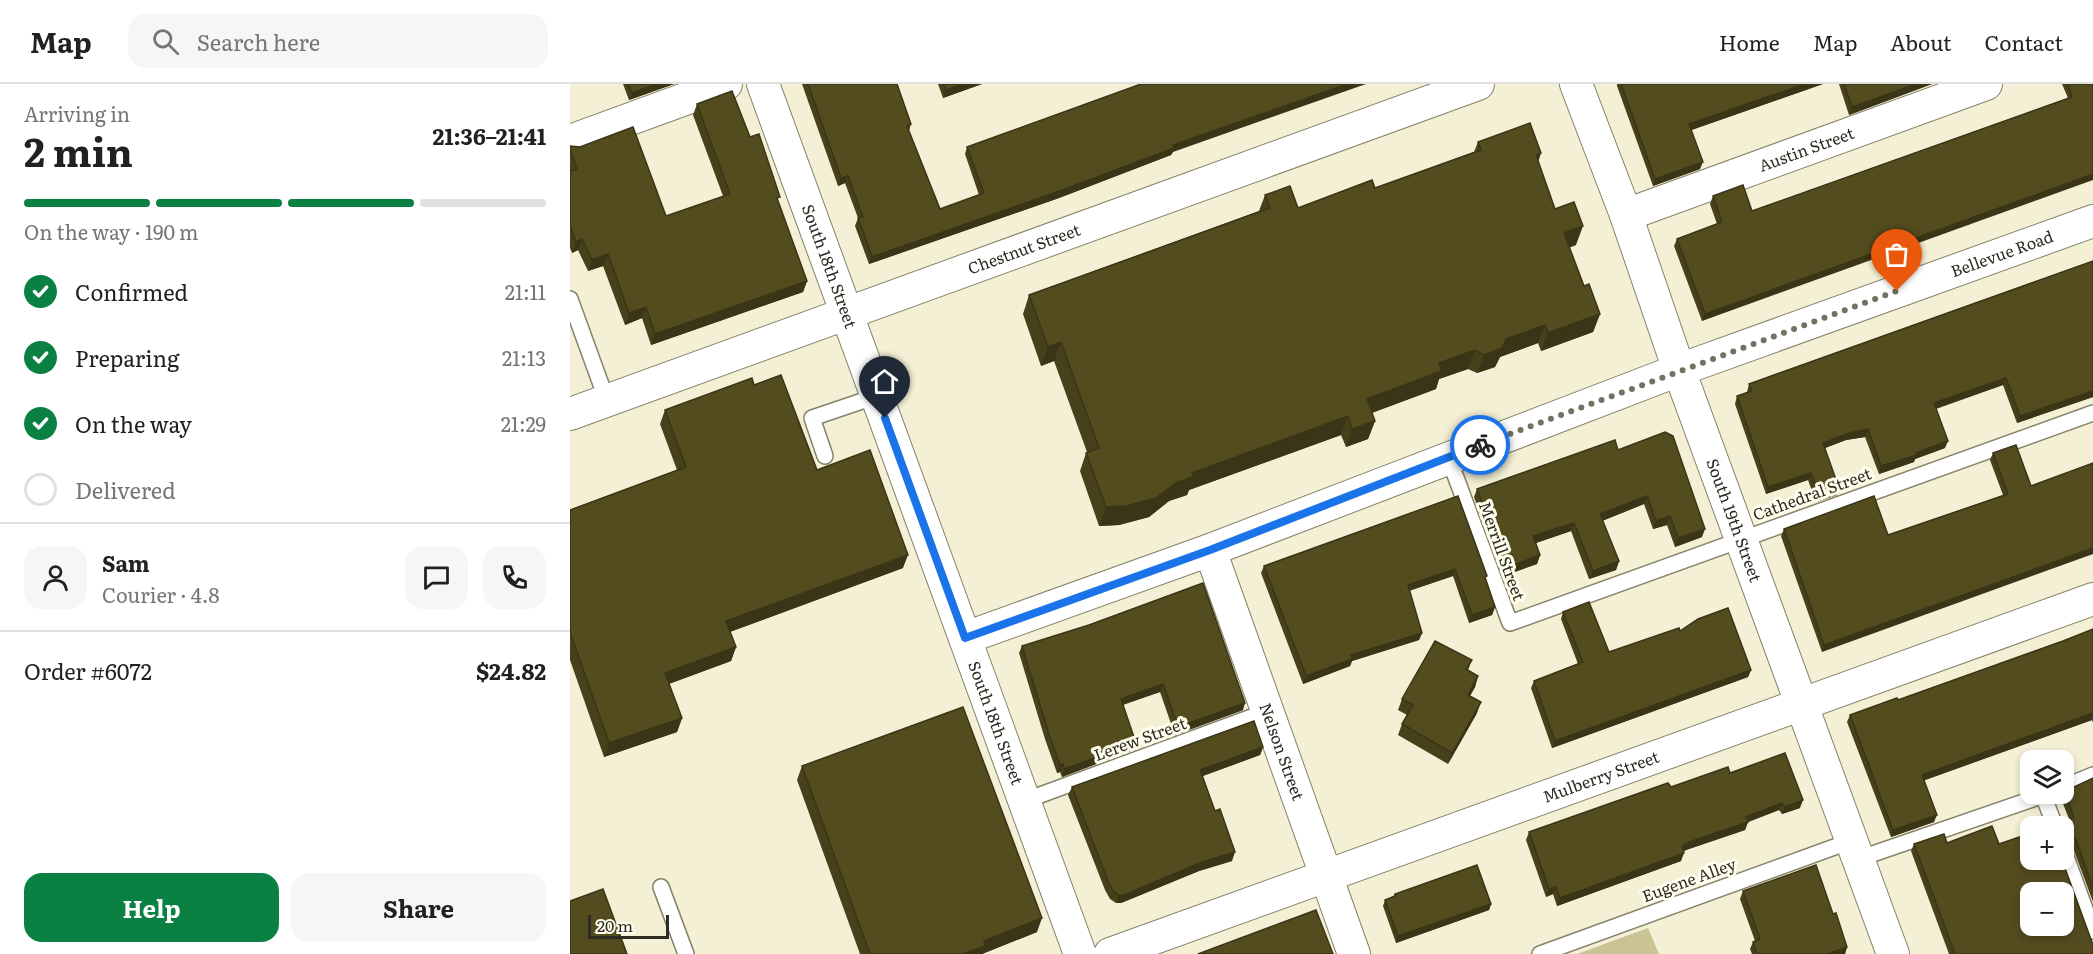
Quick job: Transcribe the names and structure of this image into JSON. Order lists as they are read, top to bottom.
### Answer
{
  "streets": {
    "street": [
      "Austin Street",
      "Chestnut Street",
      "Bellevue Road",
      "South 18th Street",
      "South 19th Street",
      "Nelson Street",
      "Mulberry Street"
    ],
    "lane": [
      "Cathedral Street",
      "Merrill Street",
      "Lerew Street",
      "Eugene Alley"
    ]
  },
  "crossings": [
    ["Austin Street", "South 19th Street"],
    ["Chestnut Street", "South 18th Street"],
    ["Bellevue Road", "South 18th Street"],
    ["Bellevue Road", "South 19th Street"],
    ["Bellevue Road", "Merrill Street"],
    ["Bellevue Road", "Nelson Street"],
    ["South 18th Street", "Lerew Street"],
    ["Cathedral Street", "South 19th Street"],
    ["Cathedral Street", "Merrill Street"],
    ["South 19th Street", "Mulberry Street"],
    ["South 19th Street", "Eugene Alley"],
    ["Lerew Street", "Nelson Street"],
    ["Nelson Street", "Mulberry Street"]
  ],
  "scale_bar": "20 m",
  "page": {
    "header": "Map",
    "search": "Search here",
    "nav": [
      "Home",
      "Map",
      "About",
      "Contact"
    ],
    "heading": ["2 min", "Arriving in", "21:36–21:41"],
    "panel": [
      "Sam",
      "Courier · 4.8",
      "Order #6072",
      "$24.82"
    ],
    "bar": "On the way · 190 m",
    "list": [
      ["Confirmed", "21:11"],
      ["Preparing", "21:13"],
      ["On the way", "21:29"],
      "Delivered"
    ],
    "map_buttons": ["+", "−"],
    "buttons": ["Help", "Share"],
    "scale": "20 m"
  }
}
